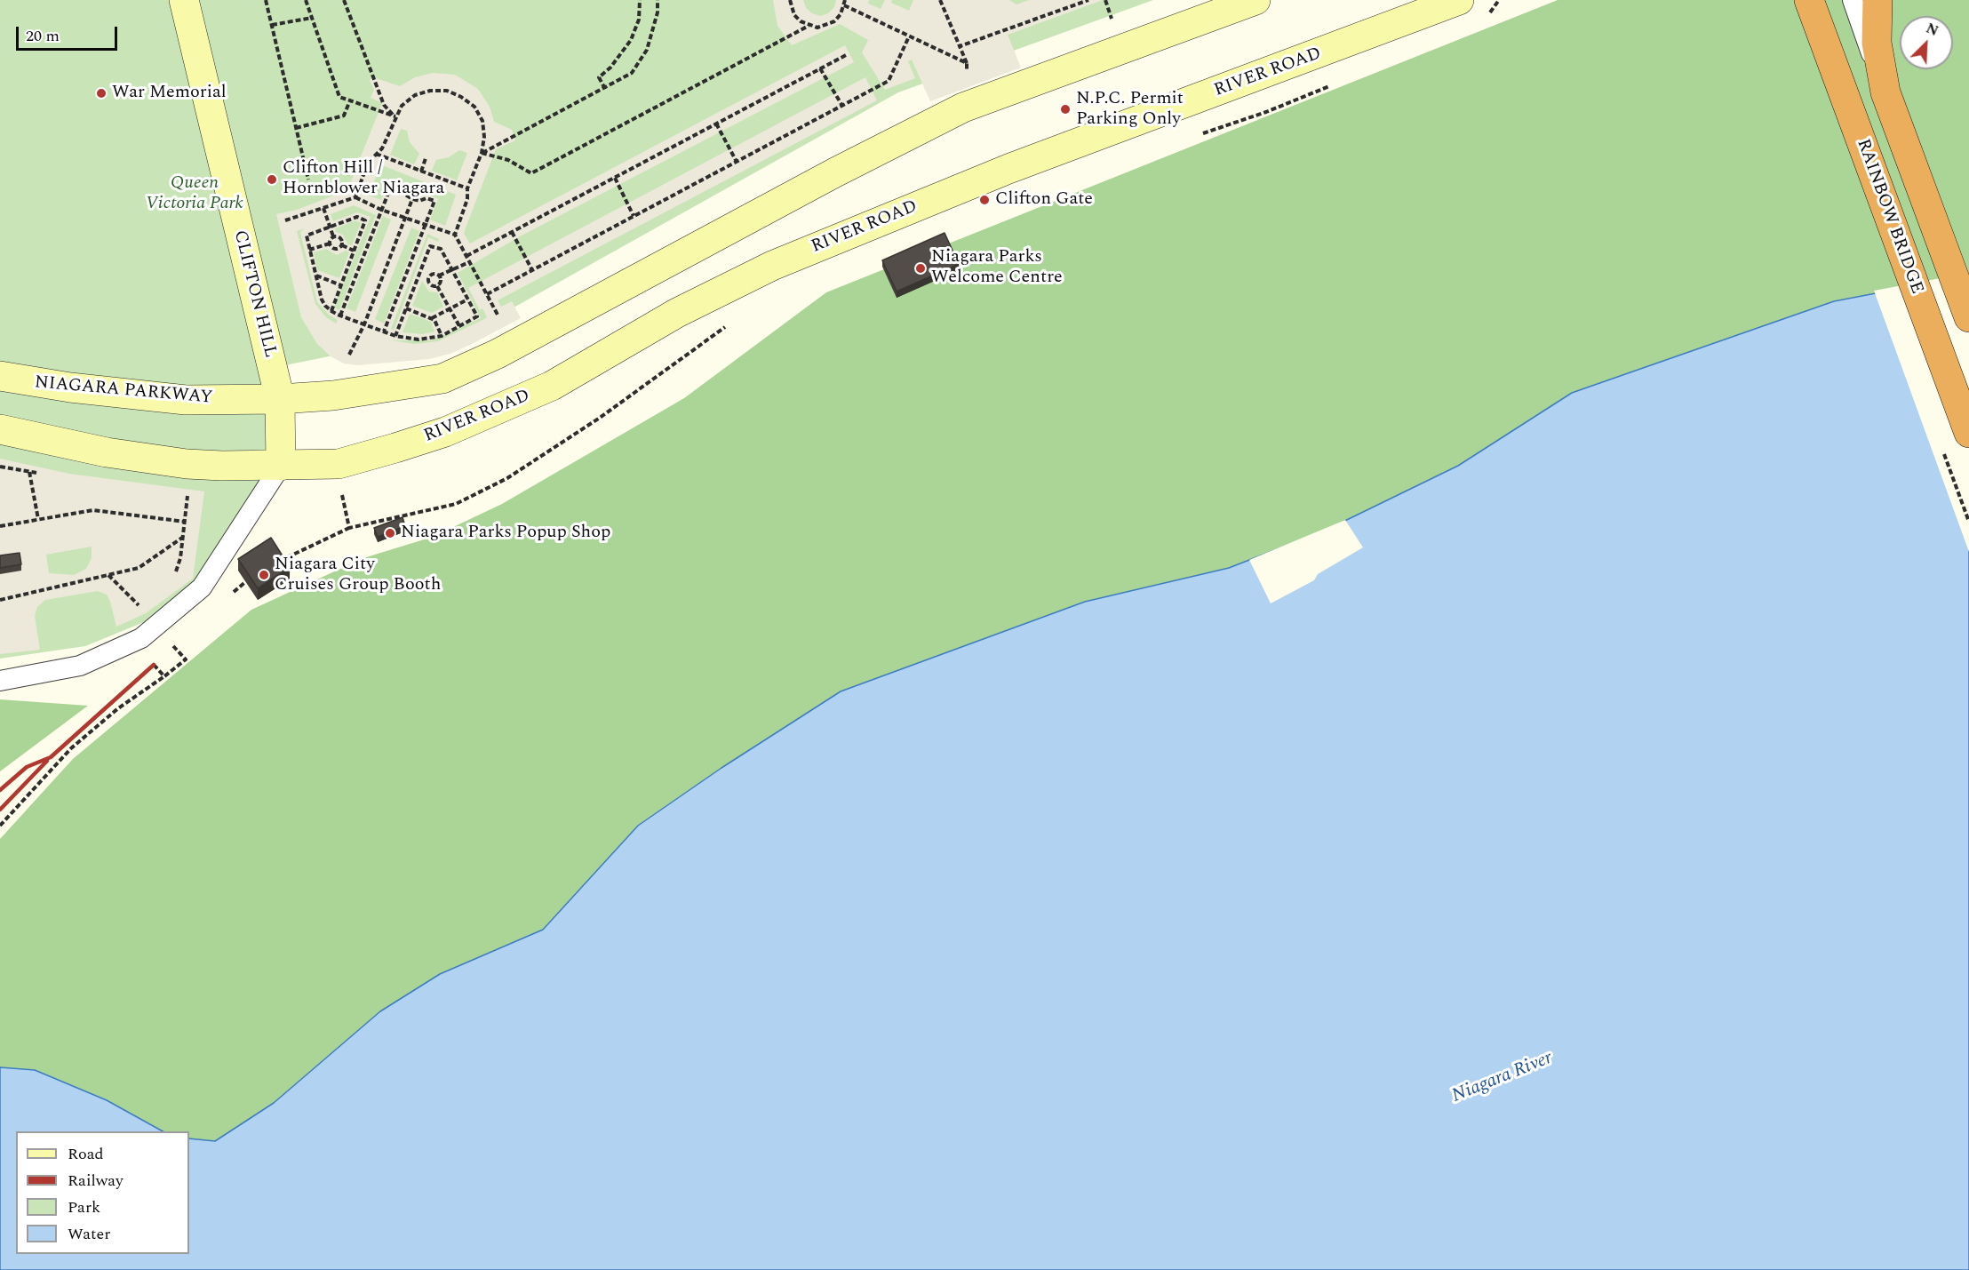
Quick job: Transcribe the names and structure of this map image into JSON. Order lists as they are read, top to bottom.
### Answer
{
  "streets": {
    "highway": ["RAINBOW BRIDGE"],
    "main road": ["RIVER ROAD", "CLIFTON HILL", "NIAGARA PARKWAY"]
  },
  "crossings": [
    ["RIVER ROAD", "CLIFTON HILL"],
    ["CLIFTON HILL", "NIAGARA PARKWAY"]
  ],
  "water": ["Niagara River"],
  "parks": ["Queen Victoria Park"],
  "places": [
    "War Memorial",
    "N.P.C. Permit Parking Only",
    "Clifton Hill / Hornblower Niagara",
    "Clifton Gate",
    "Niagara Parks Welcome Centre",
    "Niagara Parks Popup Shop",
    "Niagara City Cruises Group Booth"
  ],
  "legend": [
    "Road",
    "Railway",
    "Park",
    "Water"
  ],
  "scale_bar": "20 m",
  "north": "top right"
}
